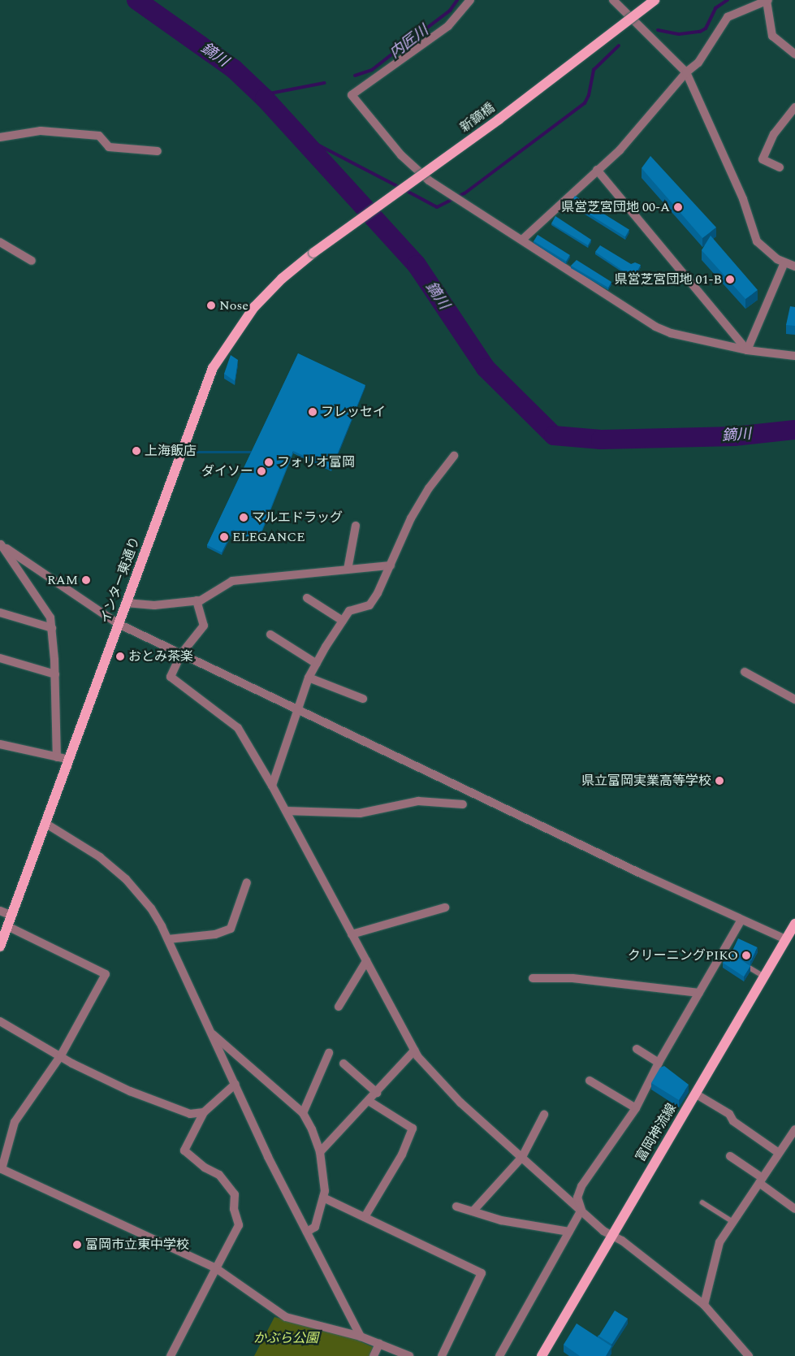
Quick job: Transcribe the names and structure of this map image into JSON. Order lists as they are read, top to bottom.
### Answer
{
  "streets": {
    "main road": ["新鏑橋", "インター東通り", "富岡神流線"]
  },
  "crossings": [
    ["新鏑橋", "インター東通り"]
  ],
  "water": ["内匠川", "鏑川"],
  "parks": ["かぶら公園"],
  "places": [
    "県営芝宮団地 00-A",
    "県営芝宮団地 01-B",
    "Nose",
    "フレッセイ",
    "上海飯店",
    "フォリオ富岡",
    "ダイソー",
    "マルエドラッグ",
    "ELEGANCE",
    "RAM",
    "おとみ茶楽",
    "県立富岡実業高等学校",
    "クリーニングPIKO",
    "富岡市立東中学校"
  ]
}
